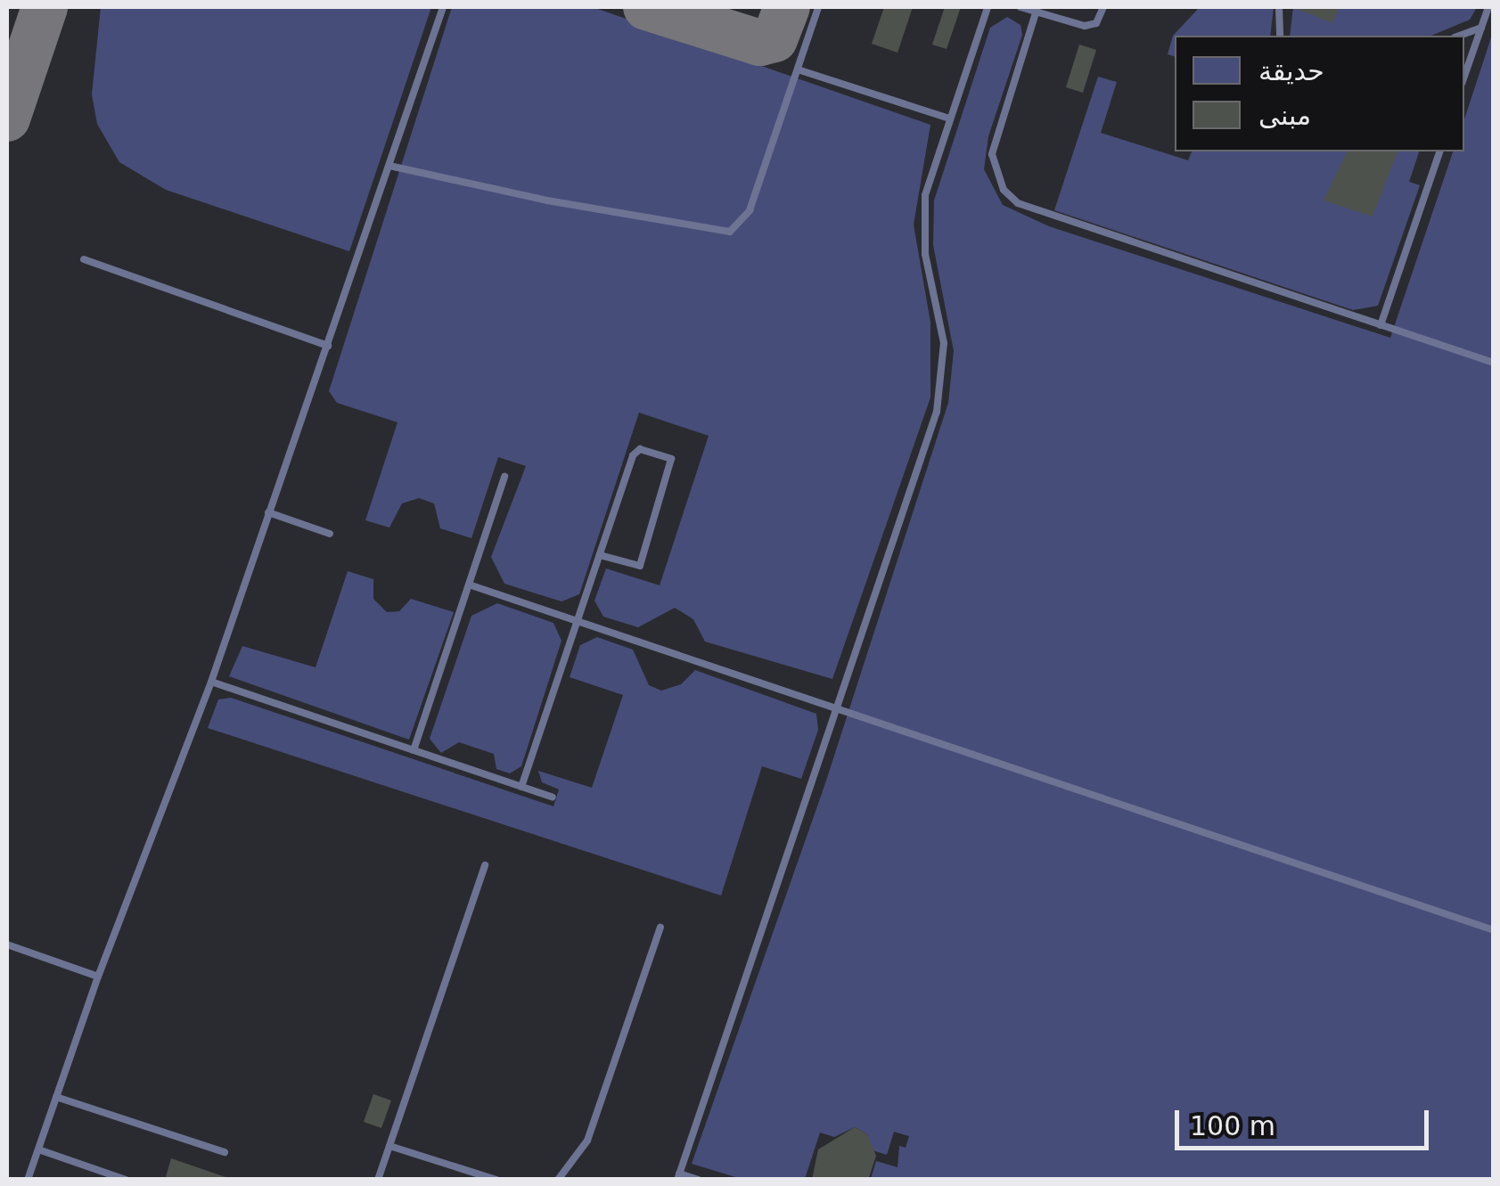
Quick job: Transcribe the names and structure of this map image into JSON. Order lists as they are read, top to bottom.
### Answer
{
  "legend": ["حديقة", "مبنى"],
  "scale_bar": "100 m"
}
